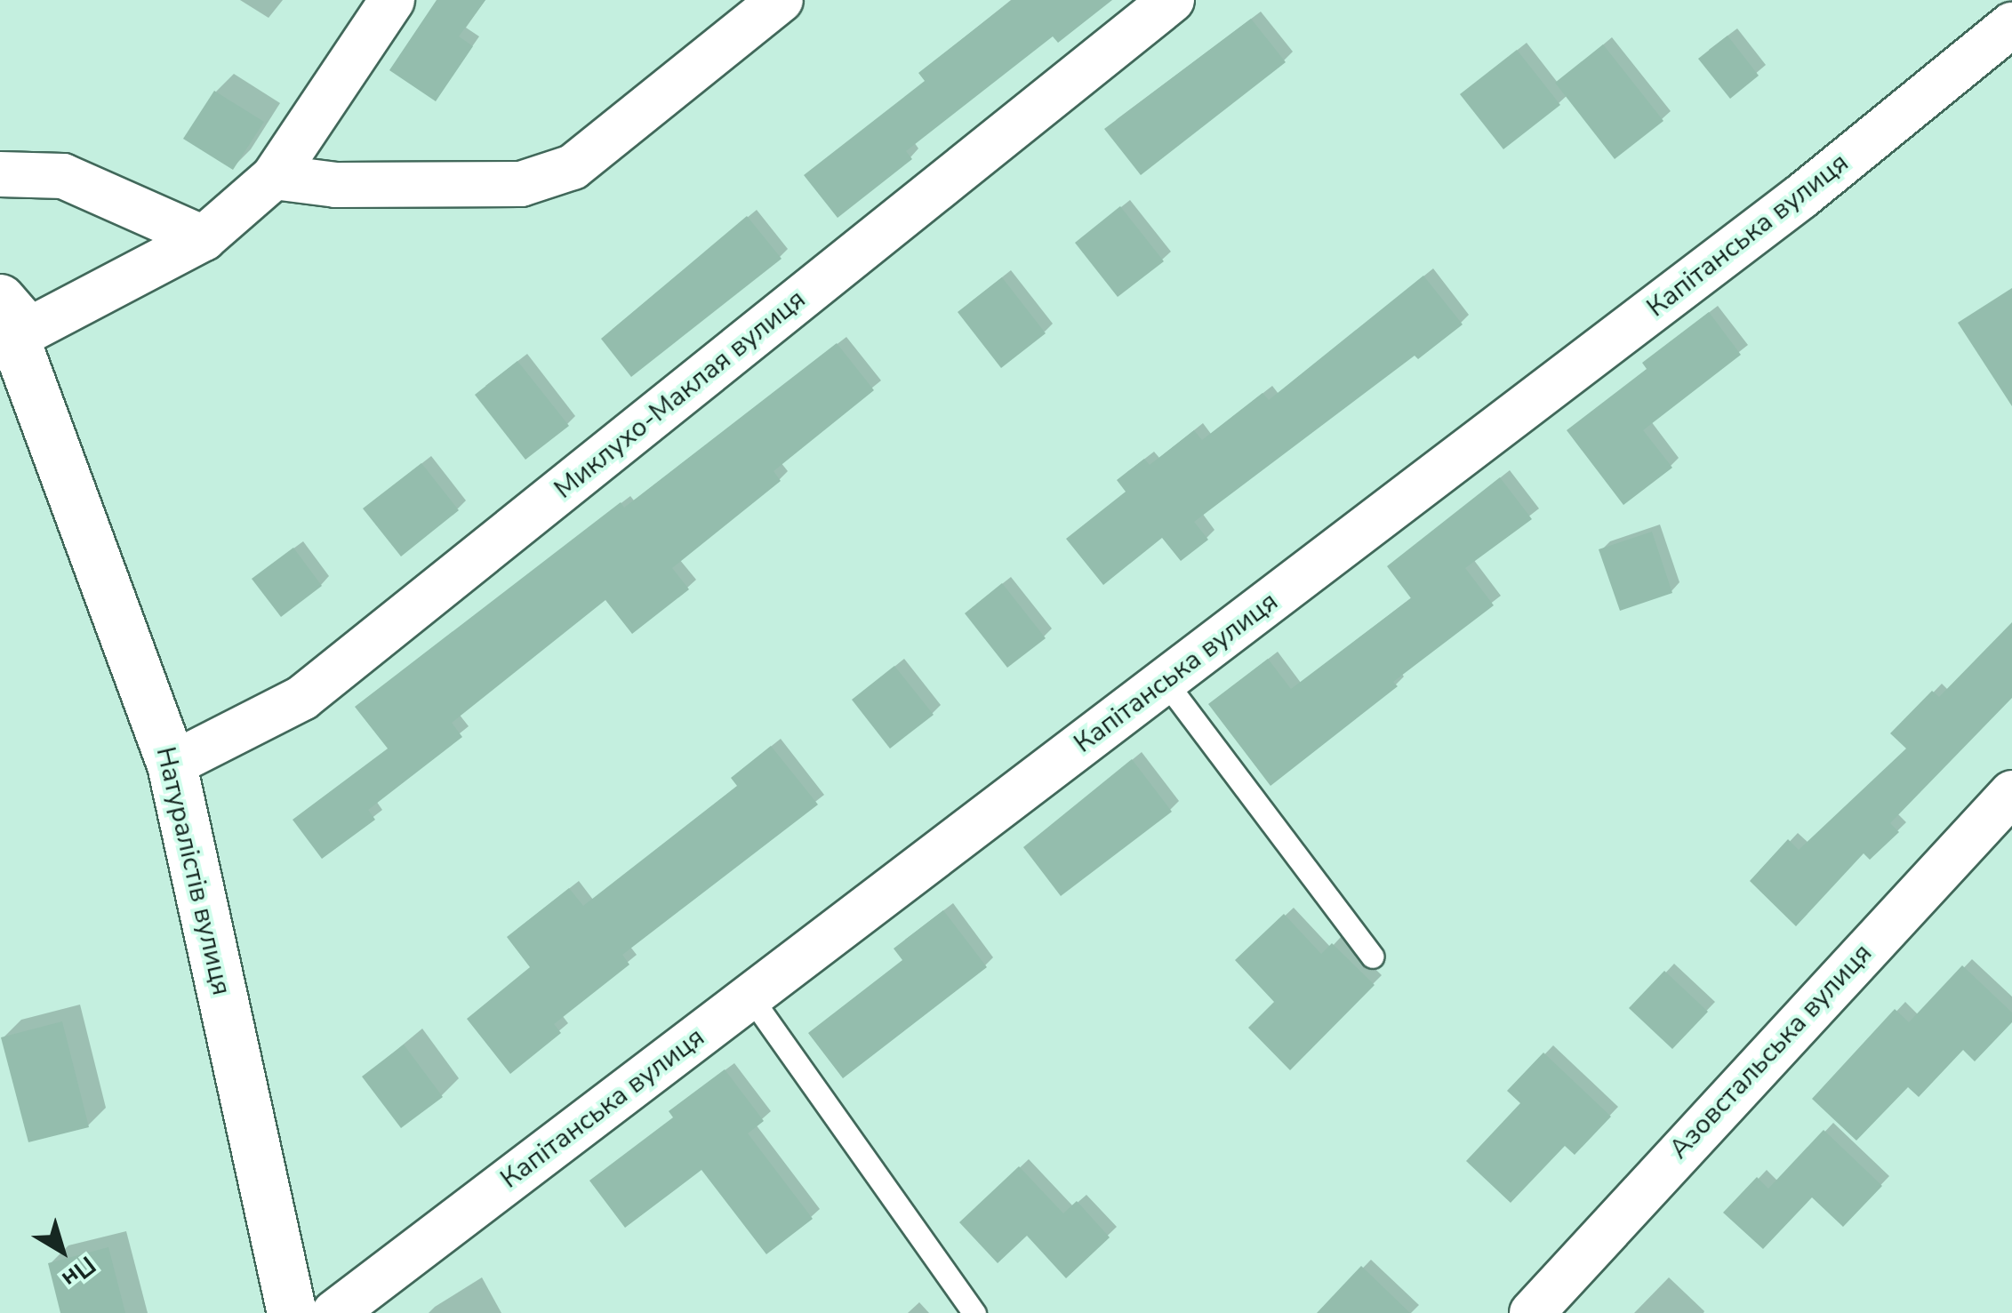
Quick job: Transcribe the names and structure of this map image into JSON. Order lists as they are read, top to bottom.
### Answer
{
  "streets": {
    "street": [
      "Капітанська вулиця",
      "Миклухо-Маклая вулиця",
      "Натуралістів вулиця",
      "Азовстальська вулиця"
    ]
  },
  "crossings": [
    ["Миклухо-Маклая вулиця", "Натуралістів вулиця"]
  ],
  "north": "bottom right"
}
